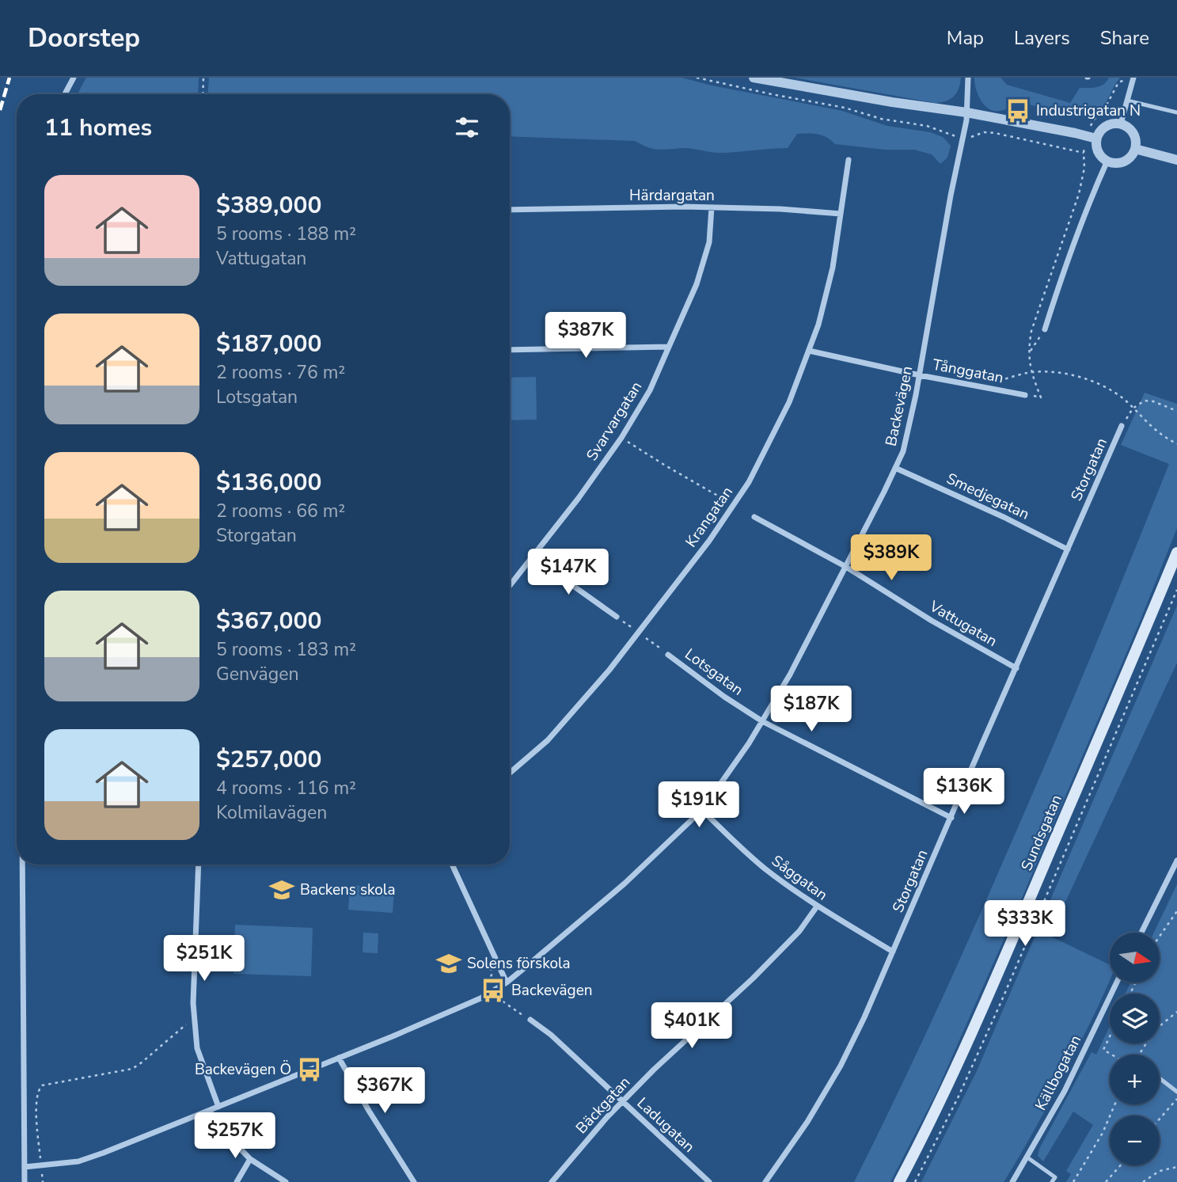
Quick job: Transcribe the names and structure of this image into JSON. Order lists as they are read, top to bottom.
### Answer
{
  "streets": {
    "main road": ["Sundsgatan"],
    "street": [
      "Härdargatan",
      "Tånggatan",
      "Backevägen",
      "Svarvargatan",
      "Storgatan",
      "Smedjegatan",
      "Krangatan",
      "Vattugatan",
      "Lotsgatan",
      "Såggatan",
      "Källbogatan",
      "Bäckgatan",
      "Ladugatan"
    ]
  },
  "crossings": [
    ["Härdargatan", "Svarvargatan"],
    ["Härdargatan", "Krangatan"],
    ["Tånggatan", "Backevägen"],
    ["Tånggatan", "Krangatan"],
    ["Backevägen", "Smedjegatan"],
    ["Backevägen", "Vattugatan"],
    ["Backevägen", "Lotsgatan"],
    ["Backevägen", "Såggatan"],
    ["Storgatan", "Smedjegatan"],
    ["Storgatan", "Vattugatan"],
    ["Storgatan", "Lotsgatan"],
    ["Storgatan", "Såggatan"],
    ["Såggatan", "Bäckgatan"],
    ["Bäckgatan", "Ladugatan"]
  ],
  "places": {
    "bus stop": ["Industrigatan N", "Backevägen", "Backevägen Ö"],
    "school or university": ["Backens skola", "Solens förskola"]
  },
  "north": "right",
  "page": {
    "header": "Doorstep",
    "nav": ["Map", "Layers", "Share"],
    "heading": "11 homes",
    "list": [
      {
        "name": "$389,000",
        "note": "5 rooms · 188 m² · Vattugatan"
      },
      {
        "name": "$187,000",
        "note": "2 rooms · 76 m² · Lotsgatan"
      },
      {
        "name": "$136,000",
        "note": "2 rooms · 66 m² · Storgatan"
      },
      {
        "name": "$367,000",
        "note": "5 rooms · 183 m² · Genvägen"
      },
      {
        "name": "$257,000",
        "note": "4 rooms · 116 m² · Kolmilavägen"
      }
    ],
    "price": [
      "$387K",
      "$389K",
      "$147K",
      "$187K",
      "$136K",
      "$191K",
      "$333K",
      "$251K",
      "$401K",
      "$367K",
      "$257K"
    ],
    "map_buttons": ["+", "−"]
  }
}
